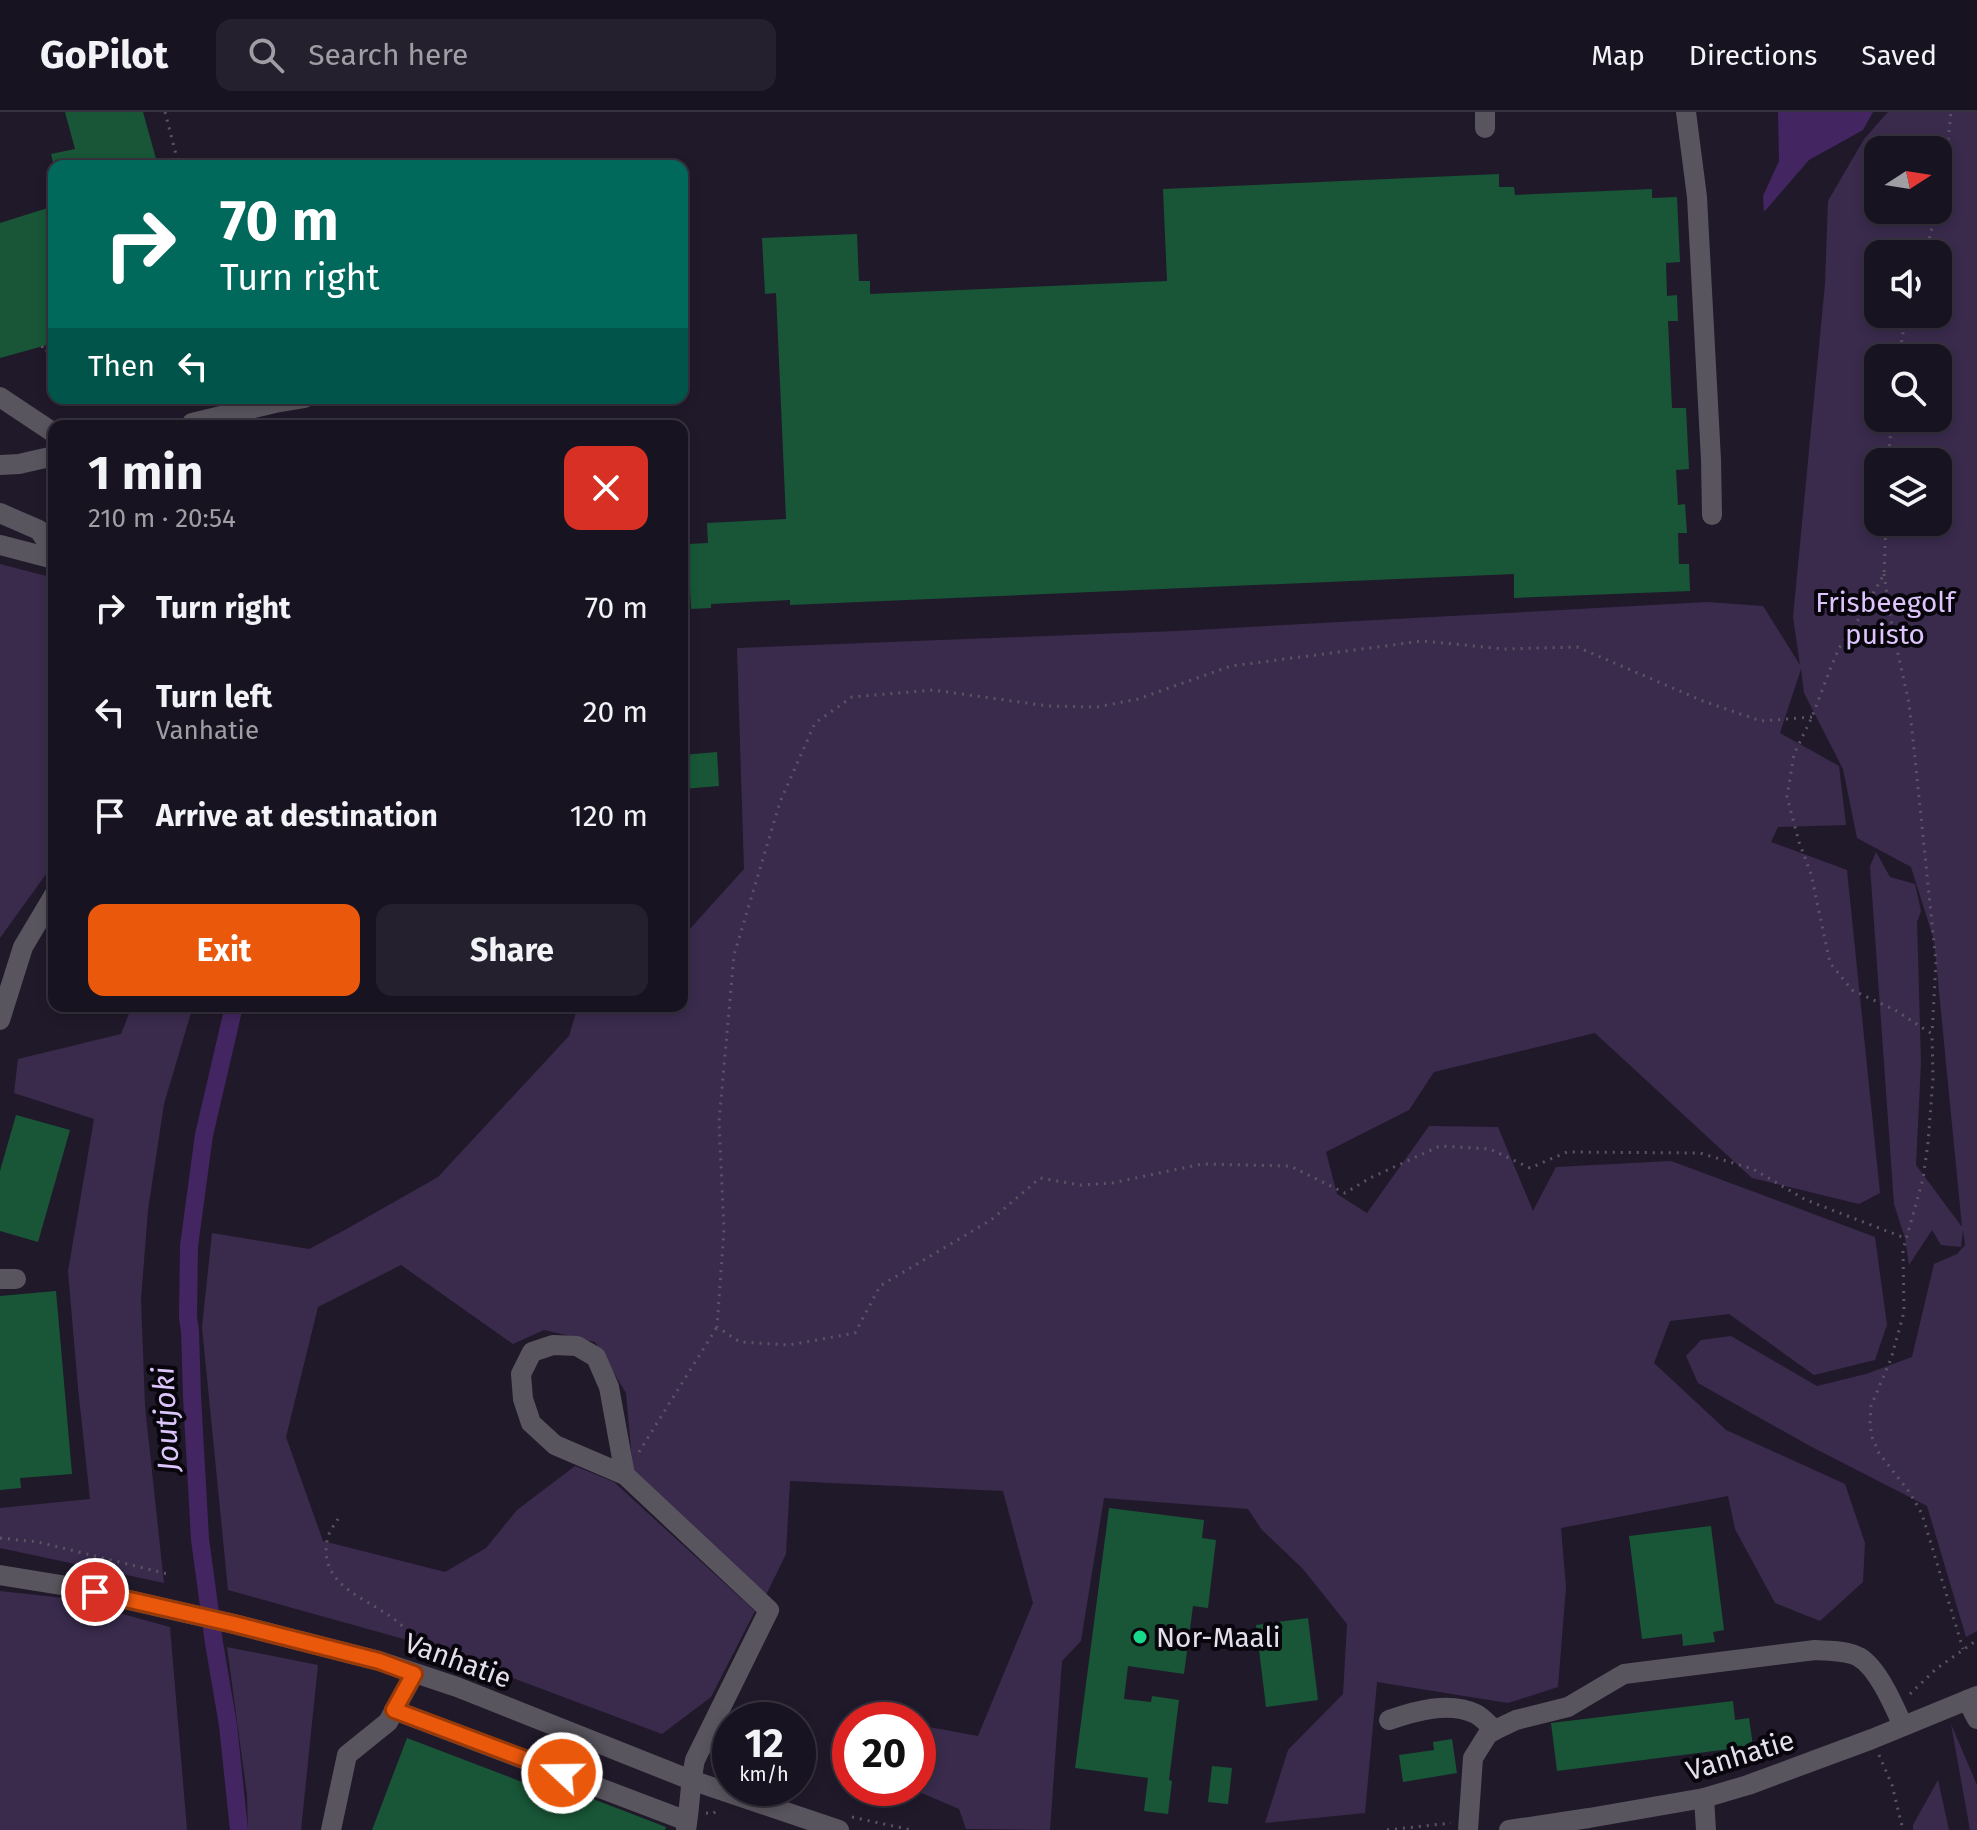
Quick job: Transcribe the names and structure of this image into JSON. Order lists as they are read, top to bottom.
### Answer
{
  "streets": {
    "street": ["Vanhatie"]
  },
  "water": ["Joutjoki"],
  "parks": ["Frisbeegolf puisto"],
  "places": ["Nor-Maali"],
  "north": "right",
  "page": {
    "header": "GoPilot",
    "search": "Search here",
    "nav": ["Map", "Directions", "Saved"],
    "turn": ["70 m", "Turn right"],
    "then": "Then",
    "heading": ["1 min", "210 m · 20:54"],
    "list": [
      {
        "name": "Turn right",
        "value": "70 m"
      },
      {
        "name": "Turn left",
        "note": "Vanhatie",
        "value": "20 m"
      },
      {
        "name": "Arrive at destination",
        "value": "120 m"
      }
    ],
    "buttons": ["Exit", "Share"],
    "speed": "12 km/h",
    "limit": "20"
  }
}
